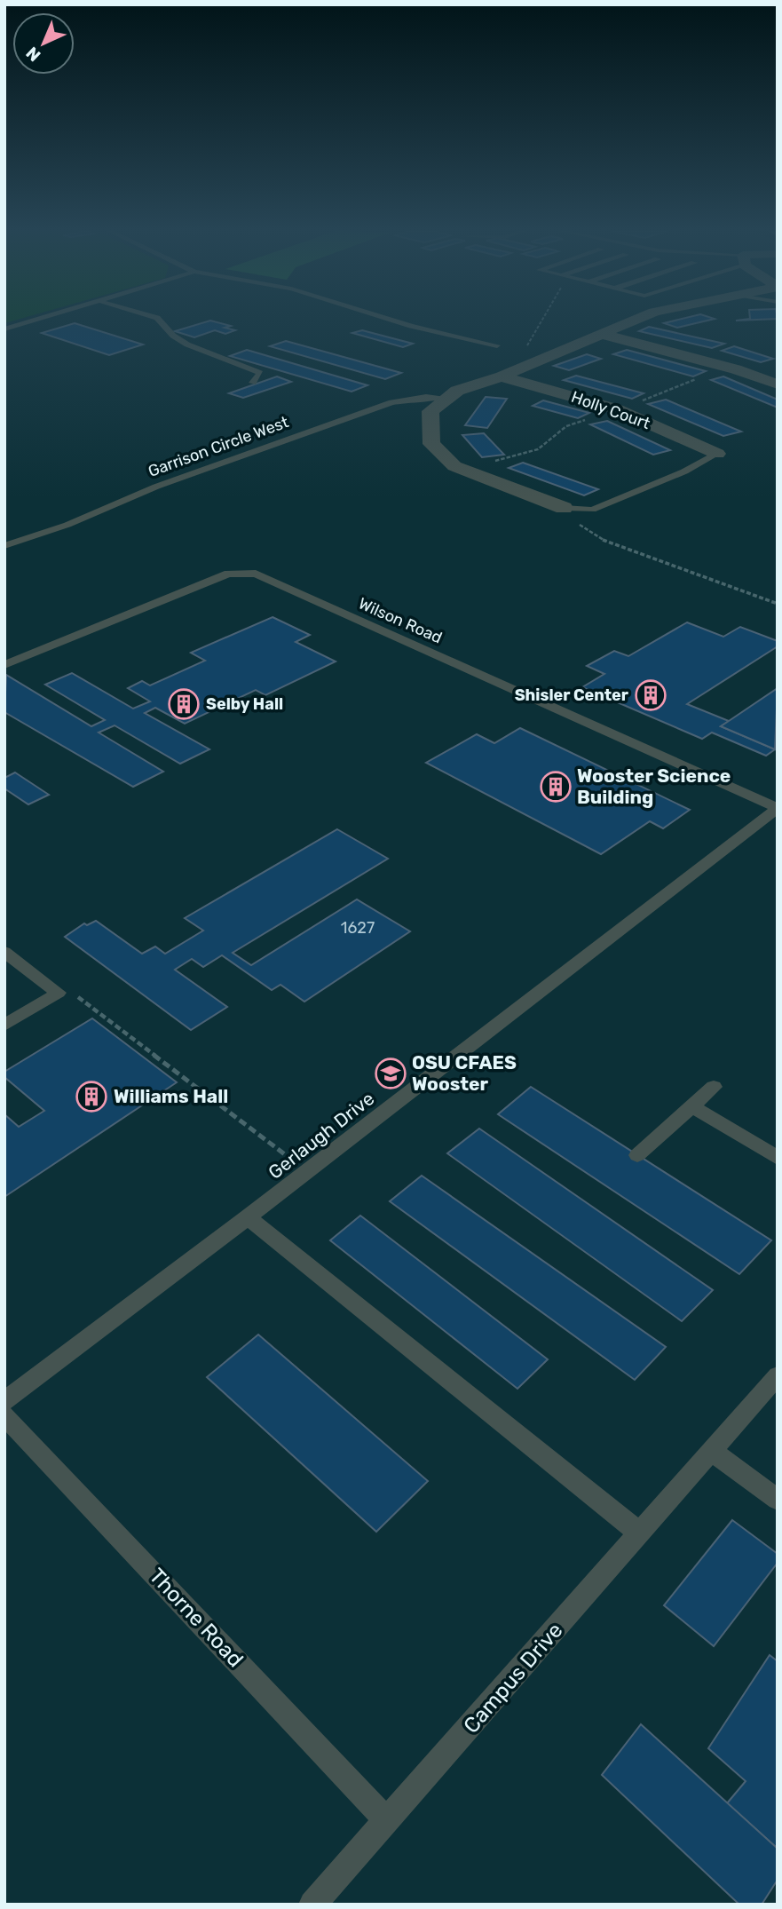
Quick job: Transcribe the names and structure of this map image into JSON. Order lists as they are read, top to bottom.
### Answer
{
  "streets": {
    "street": ["Holly Court"],
    "lane": [
      "Garrison Circle West",
      "Wilson Road",
      "Gerlaugh Drive",
      "Thorne Road",
      "Campus Drive"
    ]
  },
  "crossings": [
    ["Wilson Road", "Gerlaugh Drive"],
    ["Thorne Road", "Campus Drive"]
  ],
  "places": {
    "building": [
      "Shisler Center",
      "Selby Hall",
      "Wooster Science Building",
      "Williams Hall"
    ],
    "school or university": ["OSU CFAES Wooster"]
  },
  "house_numbers": ["1627"],
  "north": "bottom left"
}
